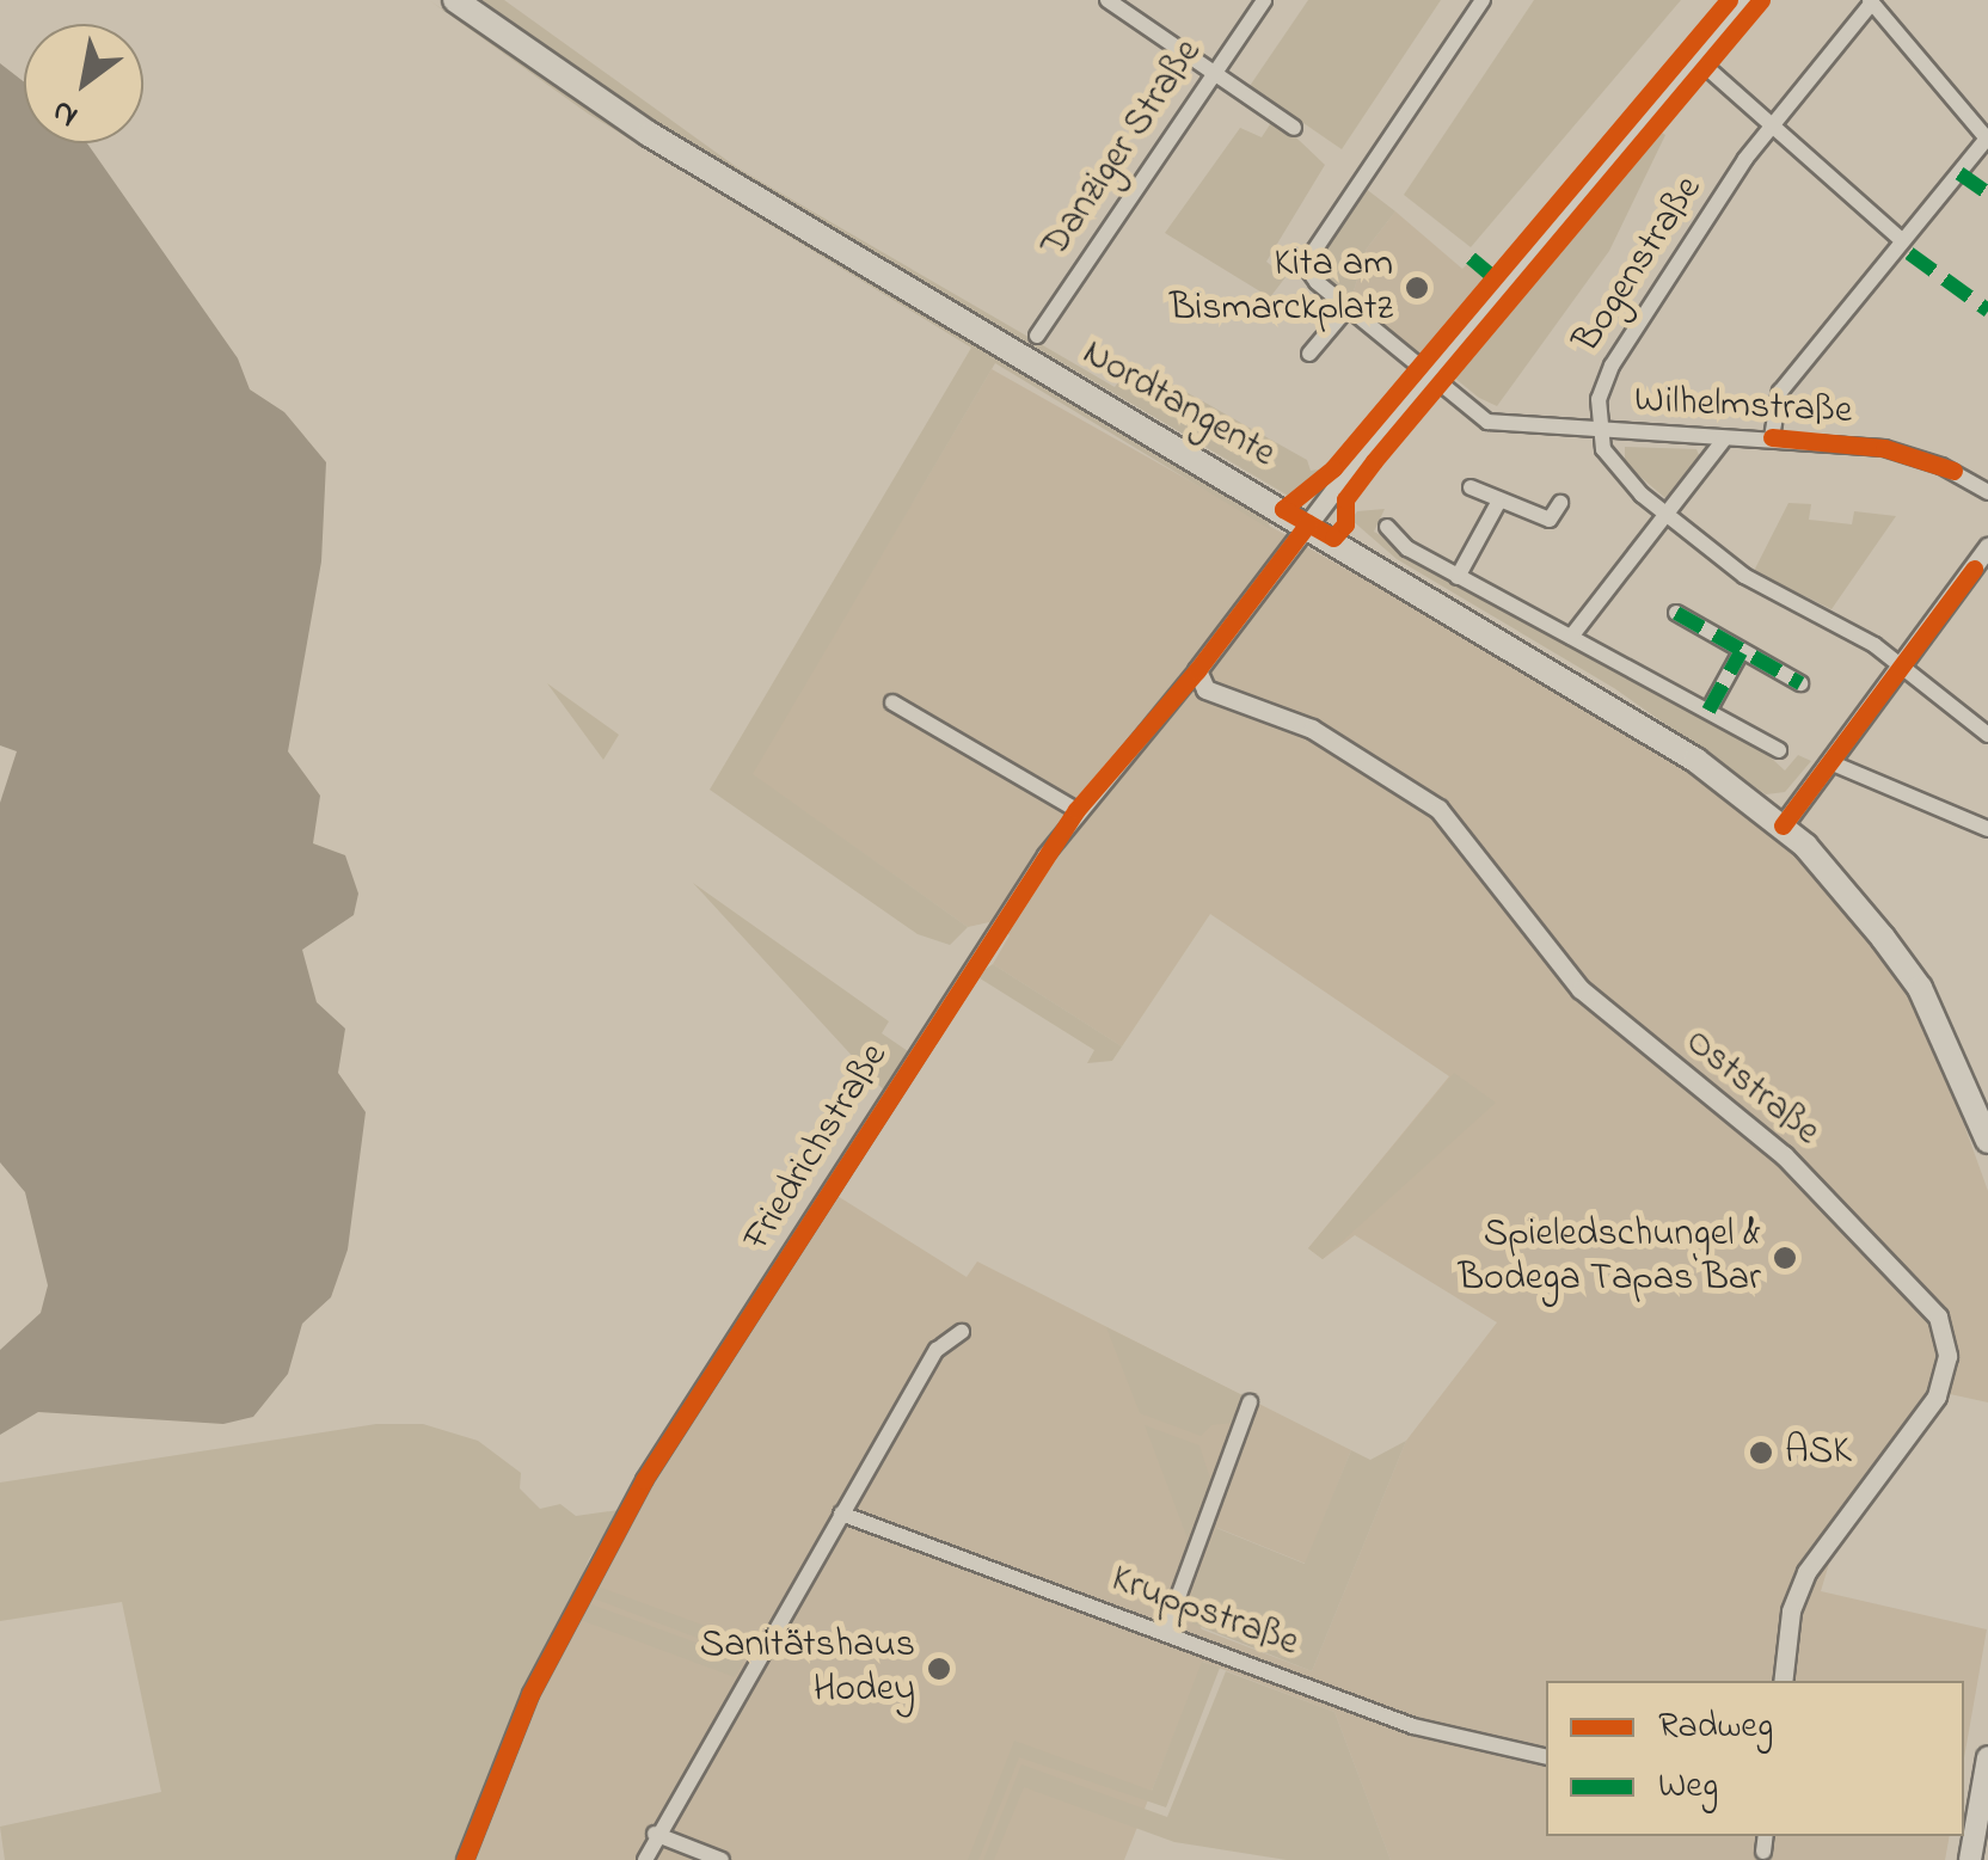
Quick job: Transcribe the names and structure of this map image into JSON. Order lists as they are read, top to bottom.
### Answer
{
  "streets": {
    "main road": ["Nordtangente"],
    "street": [
      "Danziger Straße",
      "Bogenstraße",
      "Wilhelmstraße",
      "Oststraße",
      "Friedrichstraße",
      "Kruppstraße"
    ]
  },
  "crossings": [
    ["Bogenstraße", "Wilhelmstraße"],
    ["Nordtangente", "Friedrichstraße"],
    ["Wilhelmstraße", "Friedrichstraße"],
    ["Oststraße", "Friedrichstraße"]
  ],
  "places": [
    "Kita am Bismarckplatz",
    "Spieledschungel & Bodega Tapas Bar",
    "ASK",
    "Sanitätshaus Hodey"
  ],
  "legend": ["Radweg", "Weg"],
  "north": "bottom left"
}
